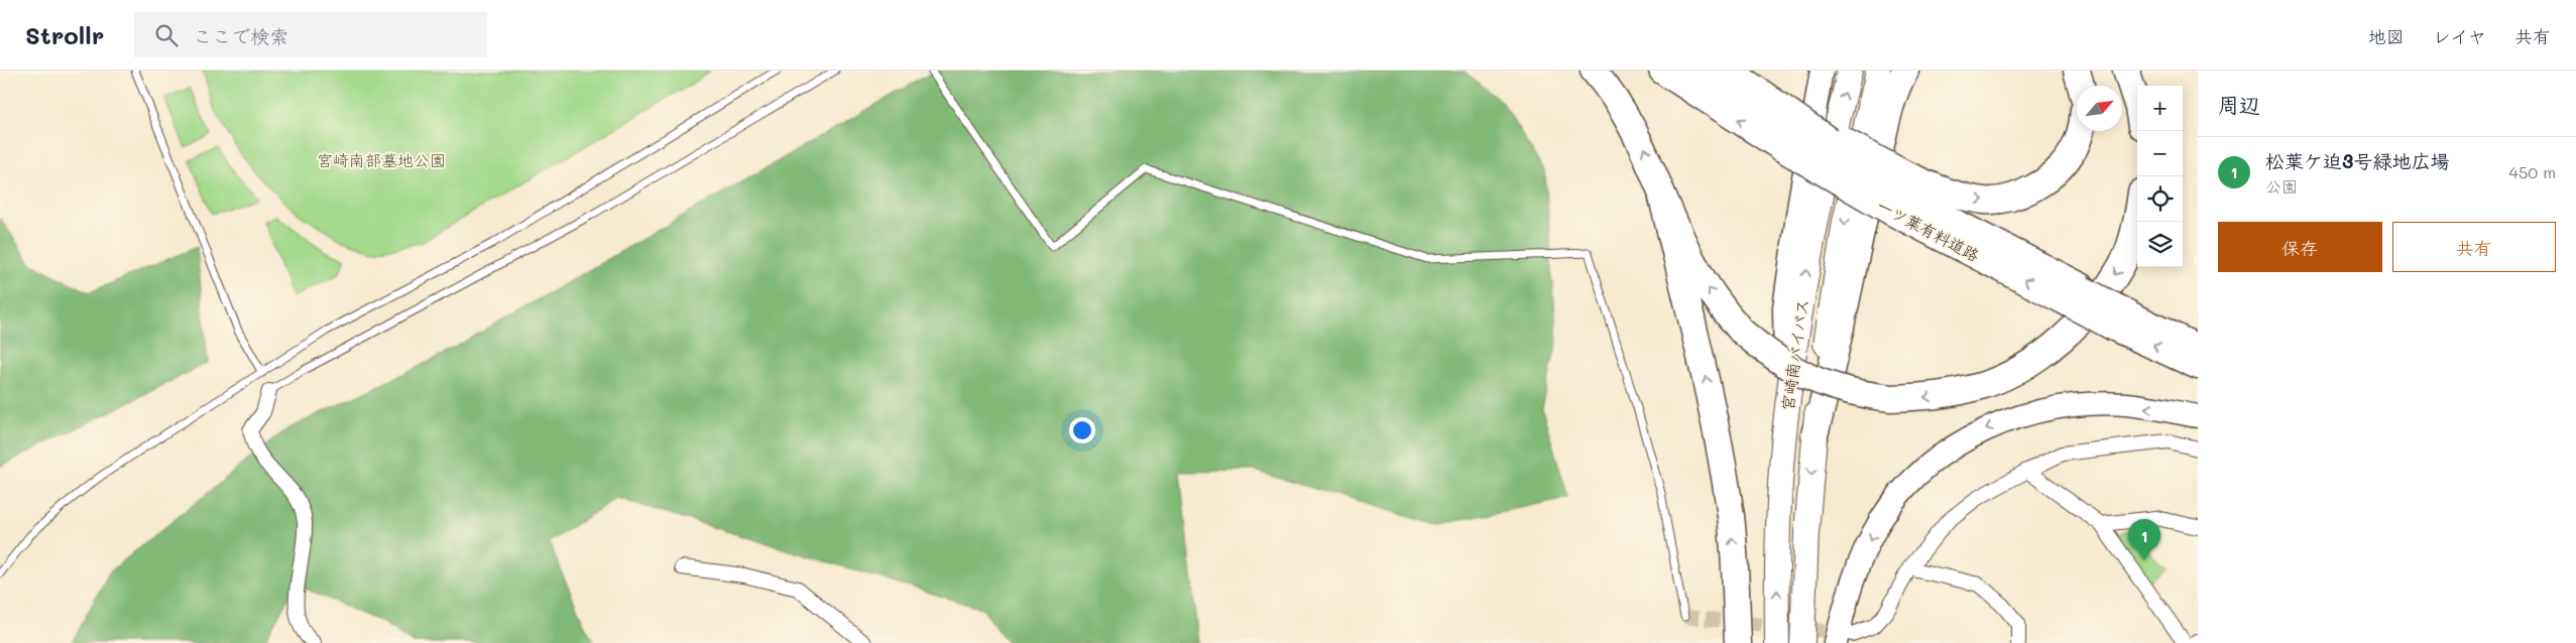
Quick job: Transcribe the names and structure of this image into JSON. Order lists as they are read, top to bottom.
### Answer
{
  "streets": {
    "highway": ["一ツ葉有料道路", "宮崎南バイパス"]
  },
  "parks": ["宮崎南部墓地公園"],
  "north": "top right",
  "page": {
    "header": "Strollr",
    "search": "ここで検索",
    "nav": ["地図", "レイヤ", "共有"],
    "heading": "周辺",
    "map_buttons": ["+", "−"],
    "list": [
      {
        "mark": "1",
        "name": "松葉ケ迫3号緑地広場",
        "note": "公園",
        "value": "450 m"
      }
    ],
    "buttons": ["保存", "共有"],
    "pins": "1"
  }
}
